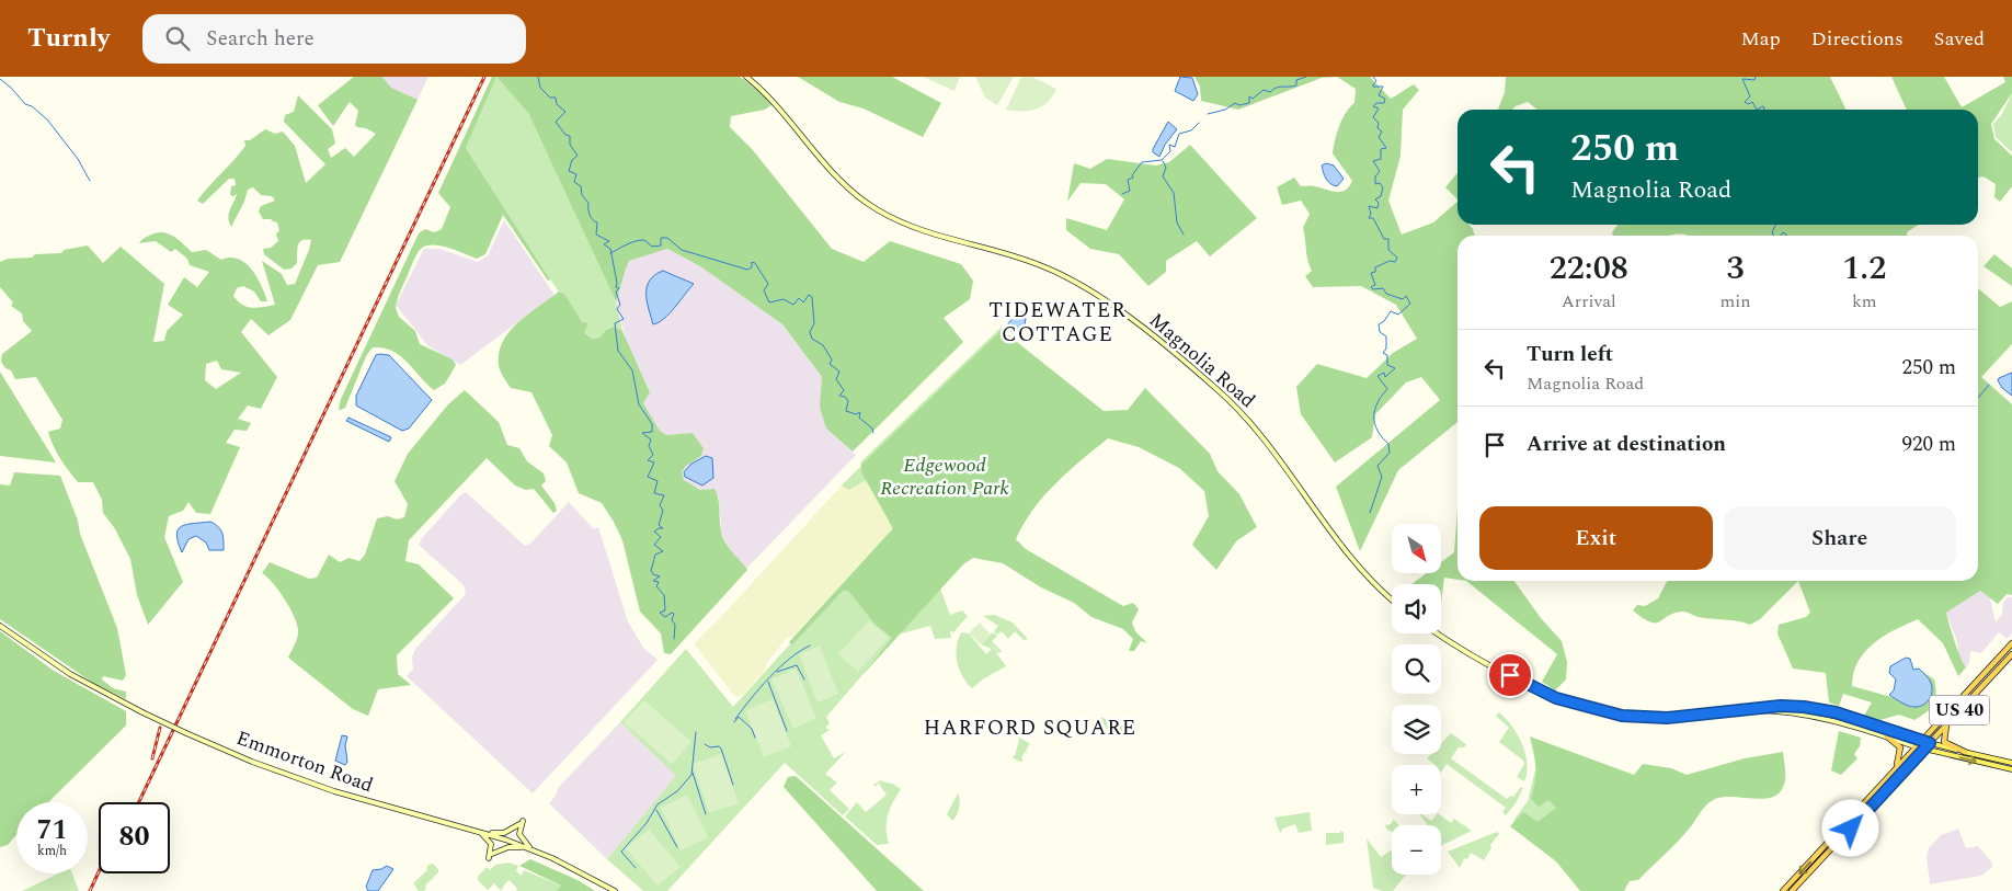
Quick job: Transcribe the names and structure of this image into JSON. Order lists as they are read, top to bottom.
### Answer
{
  "streets": {
    "highway": ["US 40"],
    "main road": ["Magnolia Road", "Emmorton Road"]
  },
  "districts": ["TIDEWATER COTTAGE", "HARFORD SQUARE"],
  "parks": ["Edgewood Recreation Park"],
  "north": "bottom right",
  "page": {
    "header": "Turnly",
    "search": "Search here",
    "nav": ["Map", "Directions", "Saved"],
    "turn": ["250 m", "Magnolia Road"],
    "eta": [
      "22:08",
      "Arrival",
      "3",
      "min",
      "1.2",
      "km"
    ],
    "list": [
      {
        "name": "Turn left",
        "note": "Magnolia Road",
        "value": "250 m"
      },
      {
        "name": "Arrive at destination",
        "value": "920 m"
      }
    ],
    "buttons": ["Exit", "Share"],
    "map_buttons": ["+", "−"],
    "speed": "71 km/h",
    "limit": "80"
  }
}
